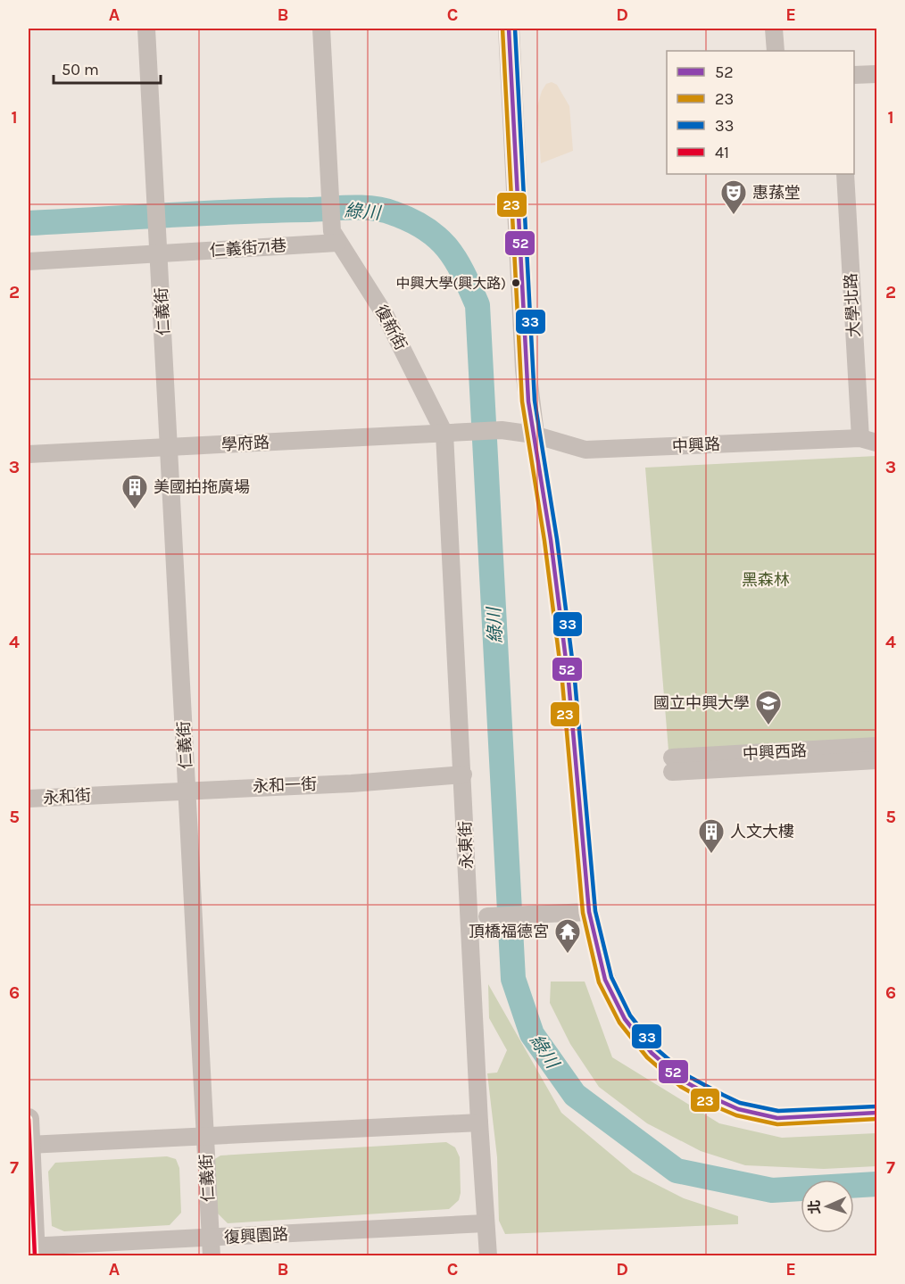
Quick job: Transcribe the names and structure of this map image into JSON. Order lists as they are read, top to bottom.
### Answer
{
  "streets": {
    "street": [
      "仁義街71巷",
      "大學北路",
      "仁義街",
      "復新街",
      "學府路",
      "中興路",
      "中興西路",
      "永和一街",
      "永和街",
      "永東街",
      "復興園路"
    ]
  },
  "crossings": [
    ["仁義街71巷", "仁義街"],
    ["仁義街71巷", "復新街"],
    ["大學北路", "中興路"],
    ["仁義街", "學府路"],
    ["仁義街", "永和一街"],
    ["仁義街", "復興園路"],
    ["復新街", "學府路"],
    ["復新街", "永東街"],
    ["學府路", "中興路"],
    ["學府路", "永東街"],
    ["永和一街", "永和街"],
    ["永和一街", "永東街"],
    ["永東街", "復興園路"]
  ],
  "water": ["綠川"],
  "parks": ["黑森林"],
  "places": {
    "theatre": ["惠蓀堂"],
    "other": ["中興大學(興大路)"],
    "building": ["美國拍拖廣場", "人文大樓"],
    "school or university": ["國立中興大學"],
    "temple": ["頂橋福德宮"]
  },
  "lines": [
    "transit line 52",
    "transit line 23",
    "transit line 33",
    "transit line 41"
  ],
  "legend": [
    "52",
    "23",
    "33",
    "41"
  ],
  "scale_bar": "50 m",
  "north": "left",
  "grid": {
    "columns": [
      "A",
      "B",
      "C",
      "D",
      "E"
    ],
    "rows": [
      "1",
      "2",
      "3",
      "4",
      "5",
      "6",
      "7"
    ]
  }
}
